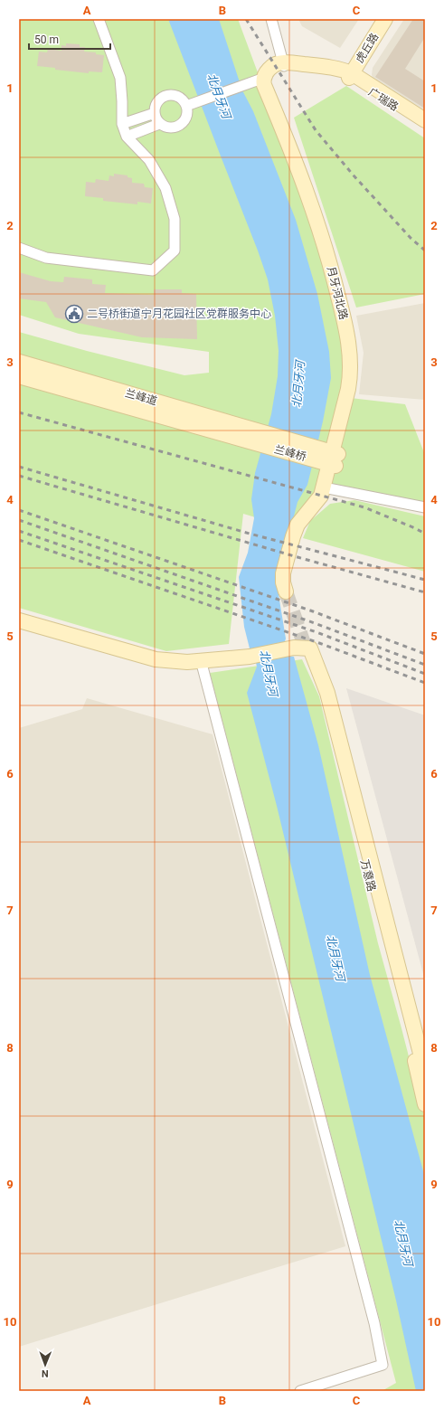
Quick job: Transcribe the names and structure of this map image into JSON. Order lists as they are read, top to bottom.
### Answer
{
  "streets": {
    "street": [
      "虎丘路",
      "广瑞路",
      "月牙河北路",
      "兰峰道",
      "兰峰桥",
      "万意路"
    ]
  },
  "crossings": [
    ["虎丘路", "广瑞路"],
    ["月牙河北路", "兰峰桥"],
    ["兰峰道", "兰峰桥"]
  ],
  "water": ["北月牙河"],
  "places": {
    "public building": ["二号桥街道宁月花园社区党群服务中心"]
  },
  "scale_bar": "50 m",
  "north": "bottom",
  "grid": {
    "columns": ["A", "B", "C"],
    "rows": [
      "1",
      "2",
      "3",
      "4",
      "5",
      "6",
      "7",
      "8",
      "9",
      "10"
    ]
  }
}
